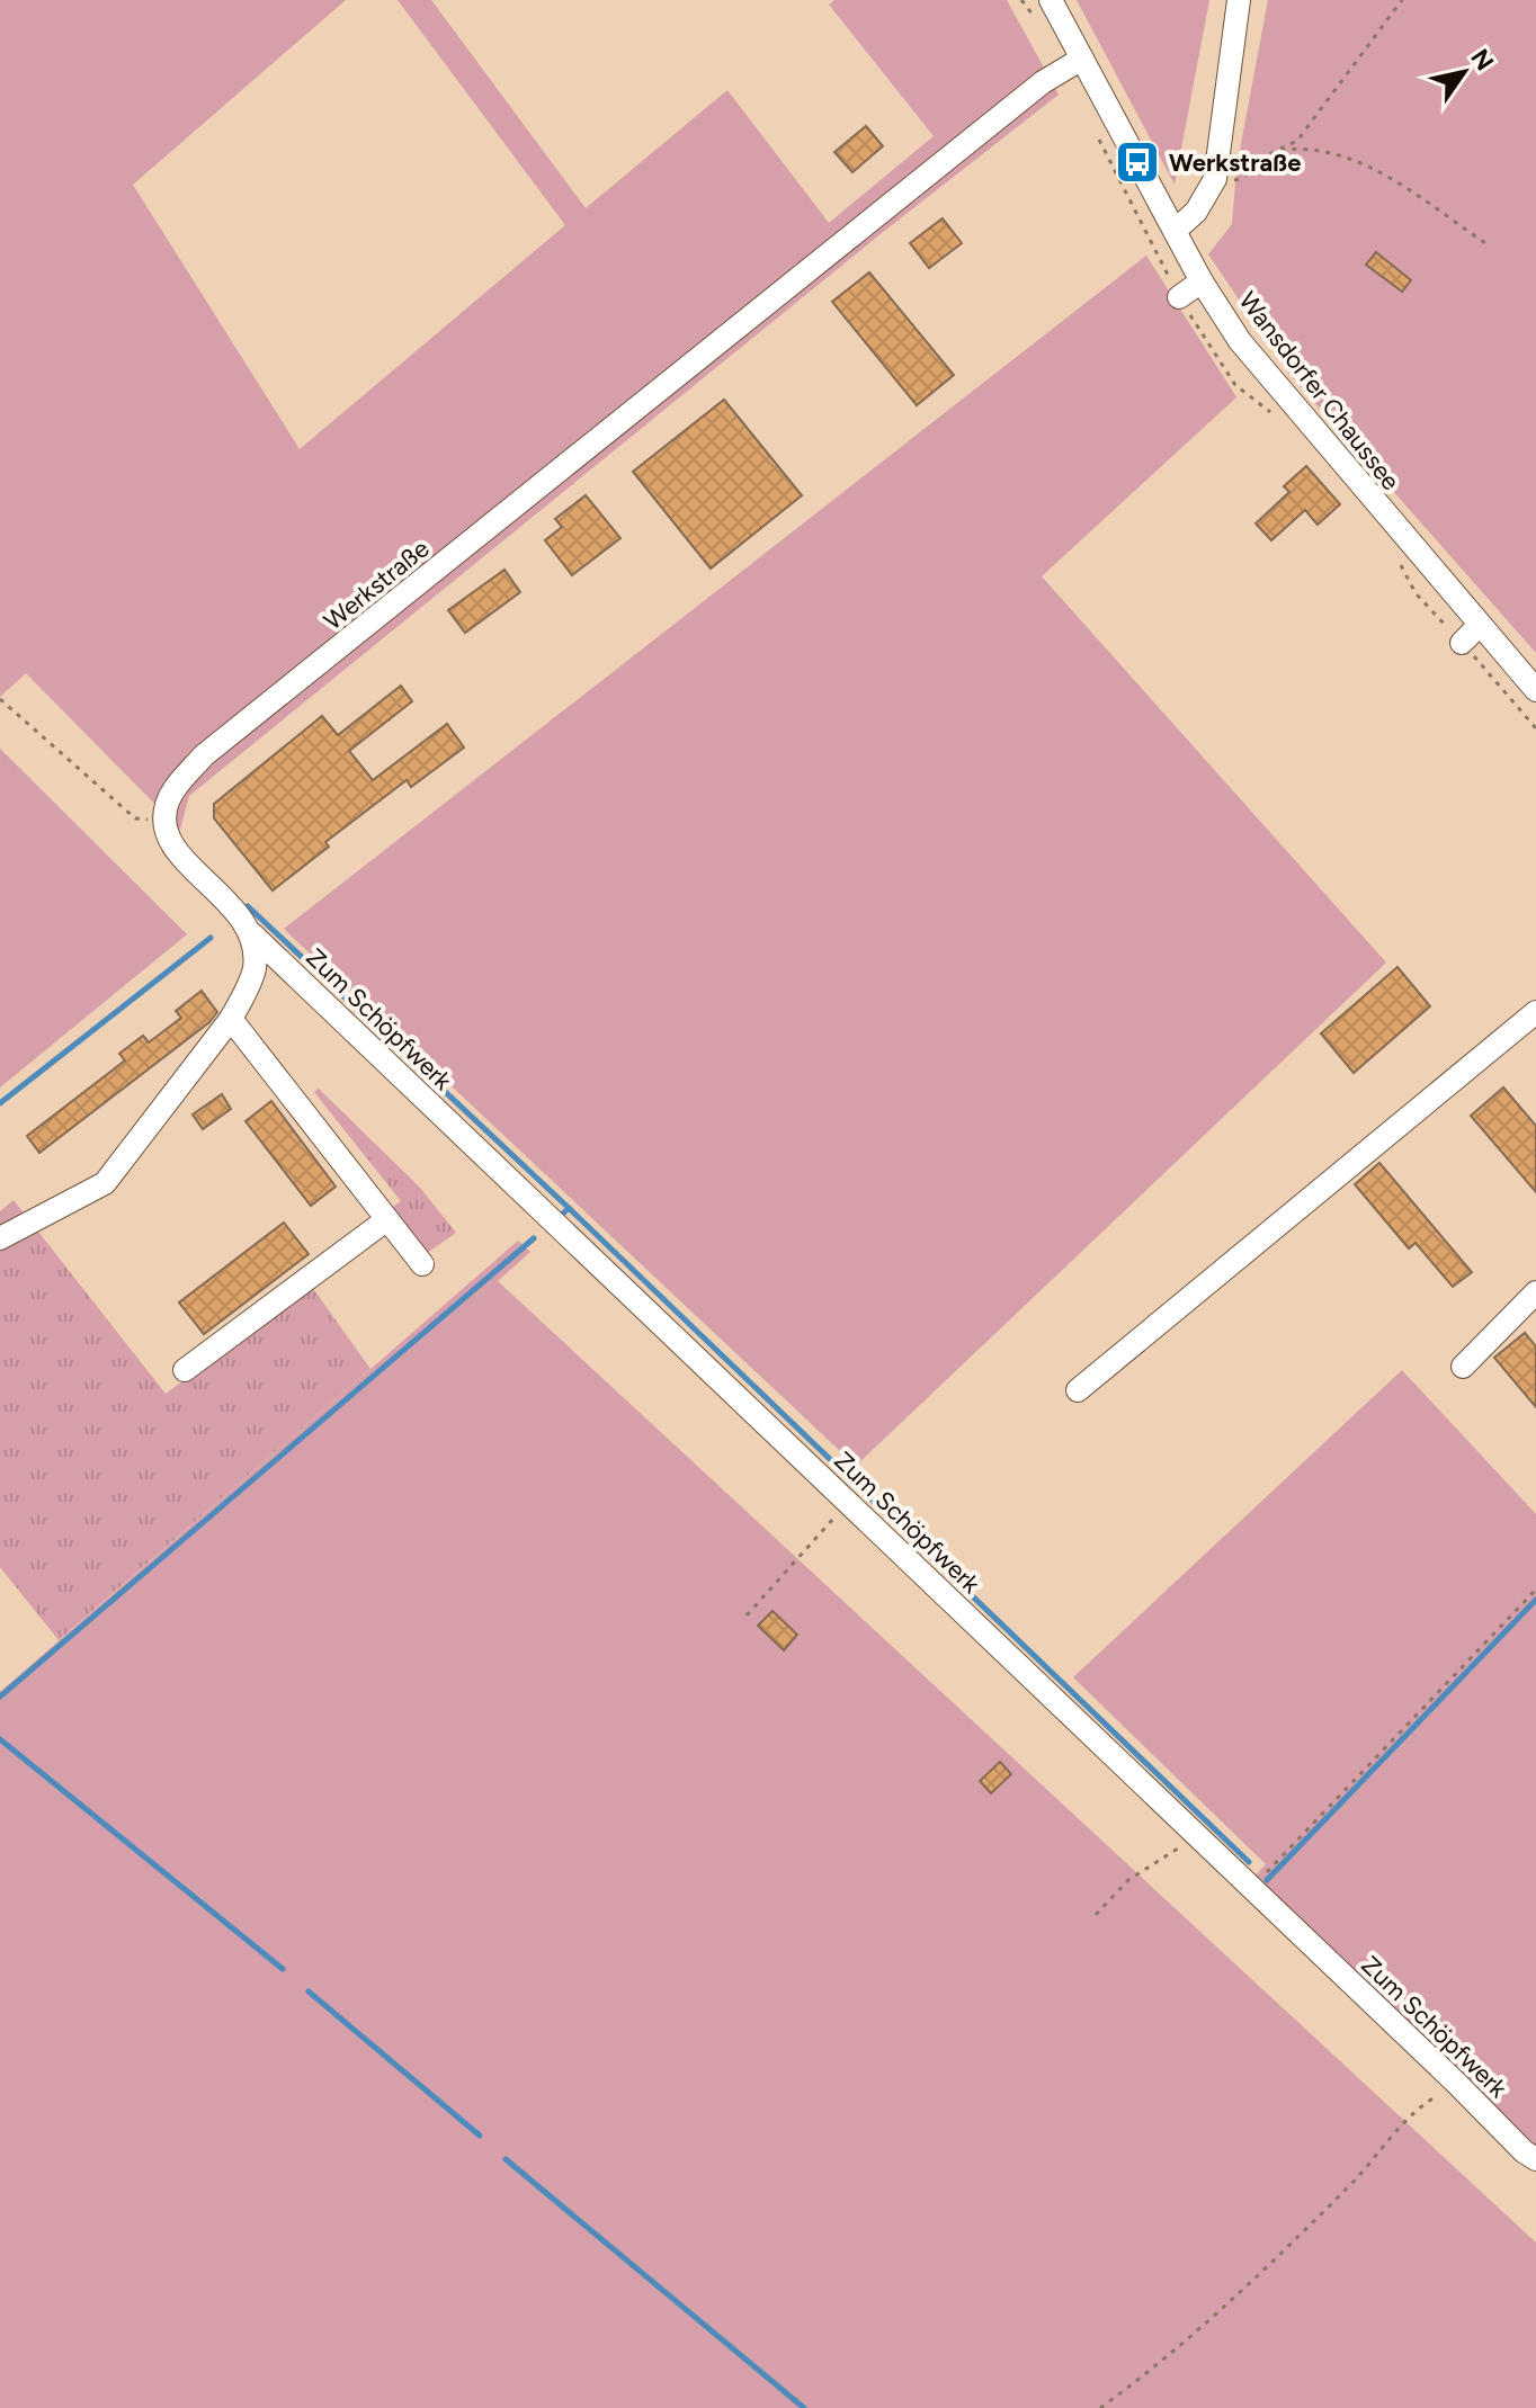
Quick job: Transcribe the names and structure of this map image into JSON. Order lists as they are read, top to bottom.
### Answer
{
  "streets": {
    "street": ["Wansdorfer Chaussee", "Werkstraße", "Zum Schöpfwerk"]
  },
  "crossings": [
    ["Wansdorfer Chaussee", "Werkstraße"]
  ],
  "places": {
    "bus stop": ["Werkstraße"]
  },
  "north": "top right"
}
